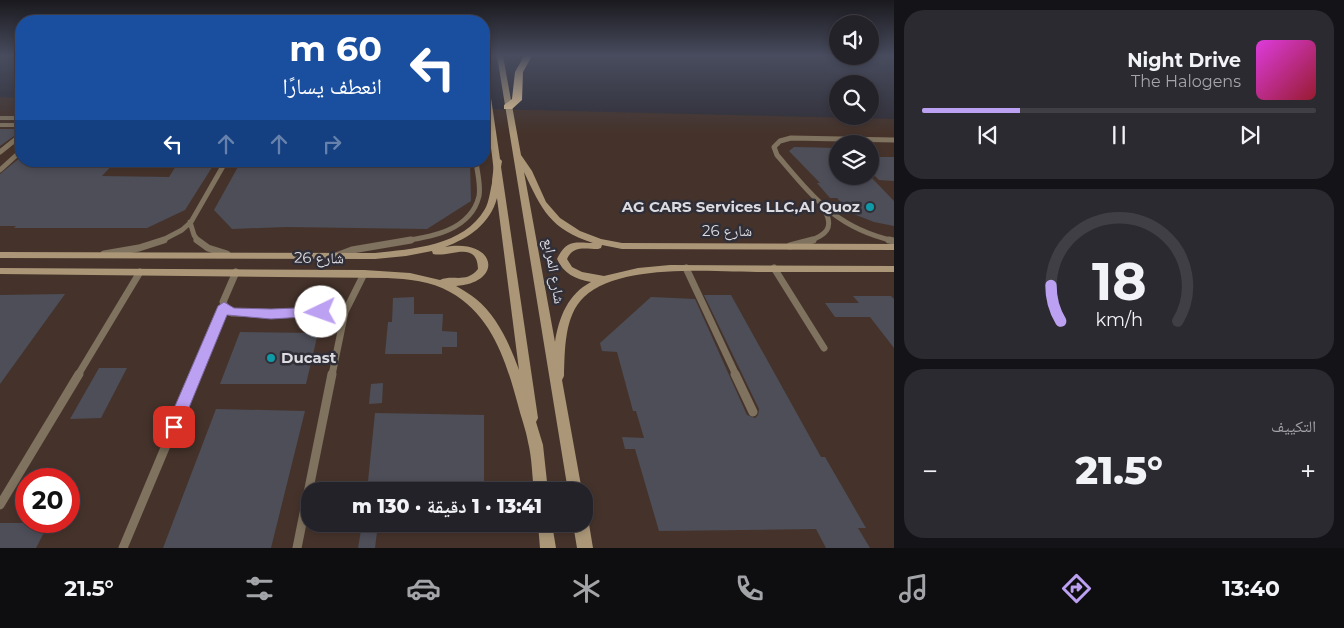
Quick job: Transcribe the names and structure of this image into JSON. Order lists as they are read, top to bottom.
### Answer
{
  "streets": {
    "main road": ["شارع 26", "شارع المرابع"]
  },
  "crossings": [
    ["شارع 26", "شارع المرابع"]
  ],
  "places": ["AG CARS Services LLC,Al Quoz", "Ducast"],
  "page": {
    "turn": ["60 m", "انعطف يسارًا"],
    "song": ["Night Drive", "The Halogens"],
    "tile": "التكييف",
    "heat": ["−", "21.5°", "+"],
    "limit": "20",
    "trip": "13:41 · 1 دقيقة · 130 m",
    "tabs": ["13:40", "21.5°"],
    "gauge": ["18", "km/h"]
  }
}
